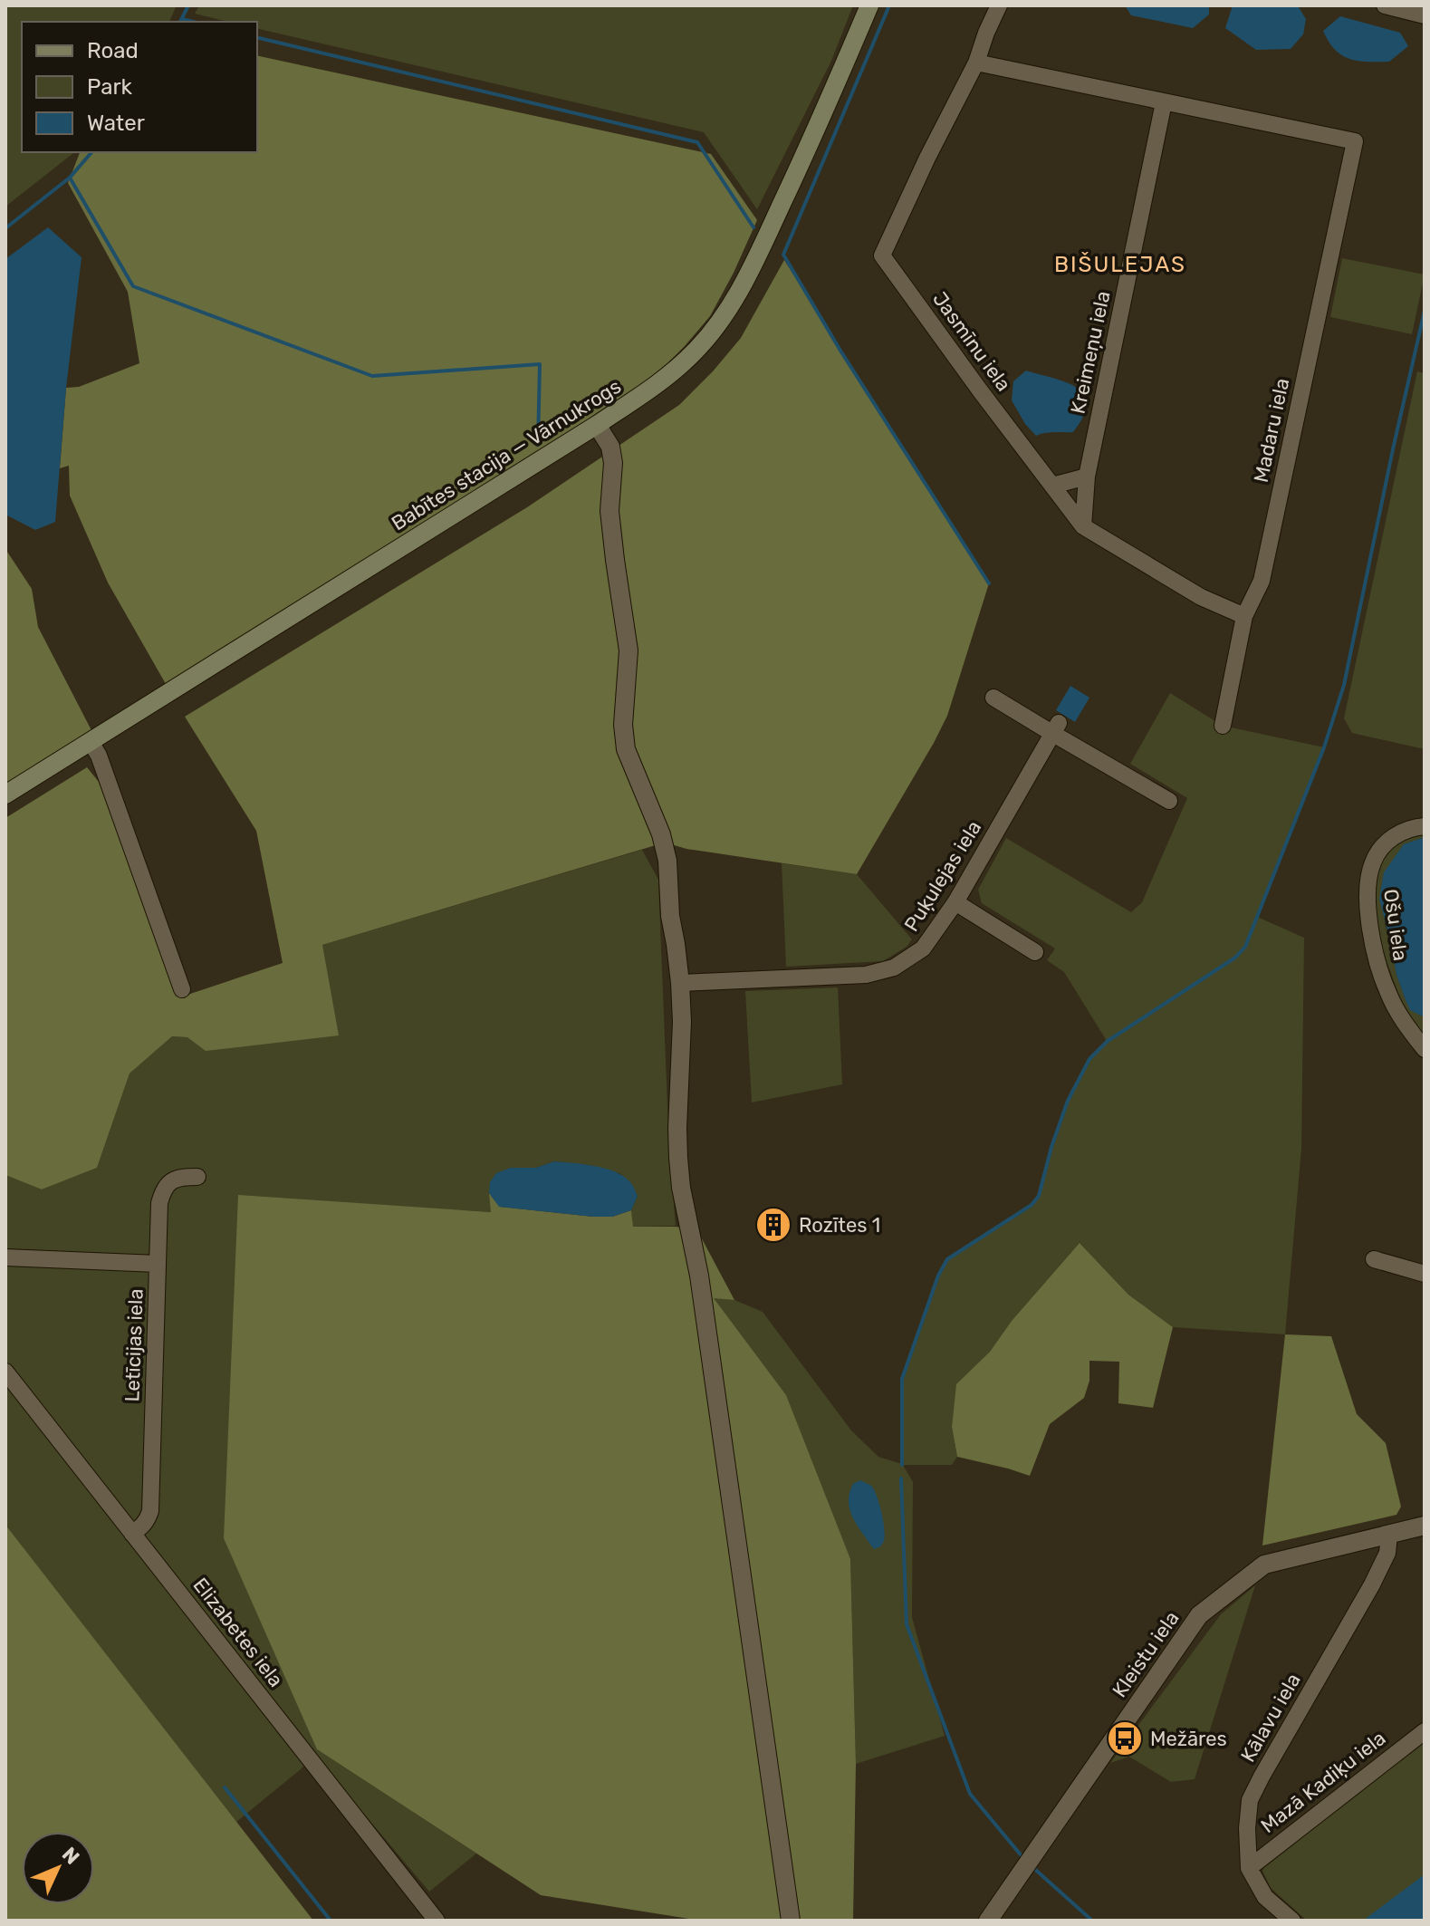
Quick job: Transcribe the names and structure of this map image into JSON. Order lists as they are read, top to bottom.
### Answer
{
  "streets": {
    "main road": ["Babītes stacija — Vārnukrogs"],
    "street": [
      "Jasmīnu iela",
      "Kreimeņu iela",
      "Madaru iela",
      "Puķulejas iela",
      "Ošu iela",
      "Letīcijas iela",
      "Elizabetes iela",
      "Kleistu iela",
      "Kālavu iela",
      "Mazā Kadiķu iela"
    ]
  },
  "crossings": [
    ["Jasmīnu iela", "Kreimeņu iela"],
    ["Jasmīnu iela", "Madaru iela"],
    ["Kreimeņu iela", "Madaru iela"],
    ["Letīcijas iela", "Elizabetes iela"],
    ["Kleistu iela", "Kālavu iela"],
    ["Kālavu iela", "Mazā Kadiķu iela"]
  ],
  "districts": ["BIŠULEJAS"],
  "places": {
    "building": ["Rozītes 1"],
    "bus stop": ["Mežāres"]
  },
  "legend": ["Road", "Park", "Water"],
  "north": "top right"
}
